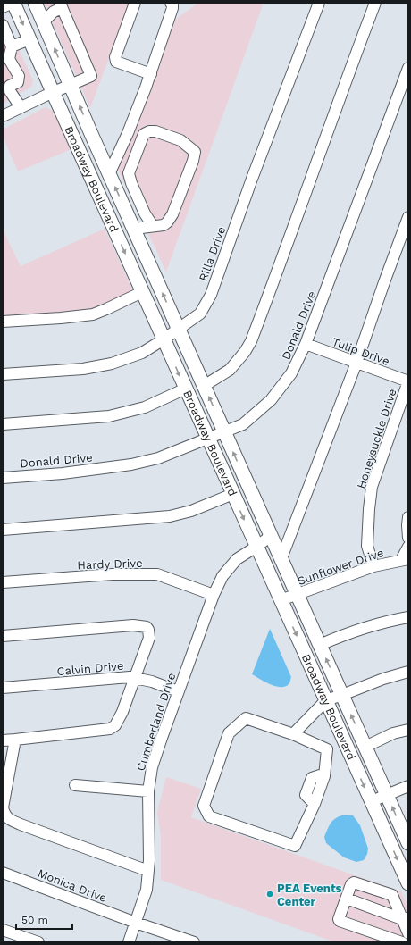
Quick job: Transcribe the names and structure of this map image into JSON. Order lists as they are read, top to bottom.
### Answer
{
  "streets": {
    "main road": ["Broadway Boulevard"],
    "street": [
      "Rilla Drive",
      "Donald Drive",
      "Tulip Drive",
      "Honeysuckle Drive",
      "Hardy Drive",
      "Sunflower Drive",
      "Calvin Drive",
      "Cumberland Drive",
      "Monica Drive"
    ]
  },
  "crossings": [
    ["Broadway Boulevard", "Rilla Drive"],
    ["Broadway Boulevard", "Donald Drive"],
    ["Broadway Boulevard", "Sunflower Drive"],
    ["Broadway Boulevard", "Cumberland Drive"],
    ["Donald Drive", "Tulip Drive"],
    ["Tulip Drive", "Honeysuckle Drive"],
    ["Honeysuckle Drive", "Sunflower Drive"],
    ["Hardy Drive", "Cumberland Drive"],
    ["Calvin Drive", "Cumberland Drive"],
    ["Cumberland Drive", "Monica Drive"]
  ],
  "places": ["PEA Events Center"],
  "scale_bar": "50 m"
}
